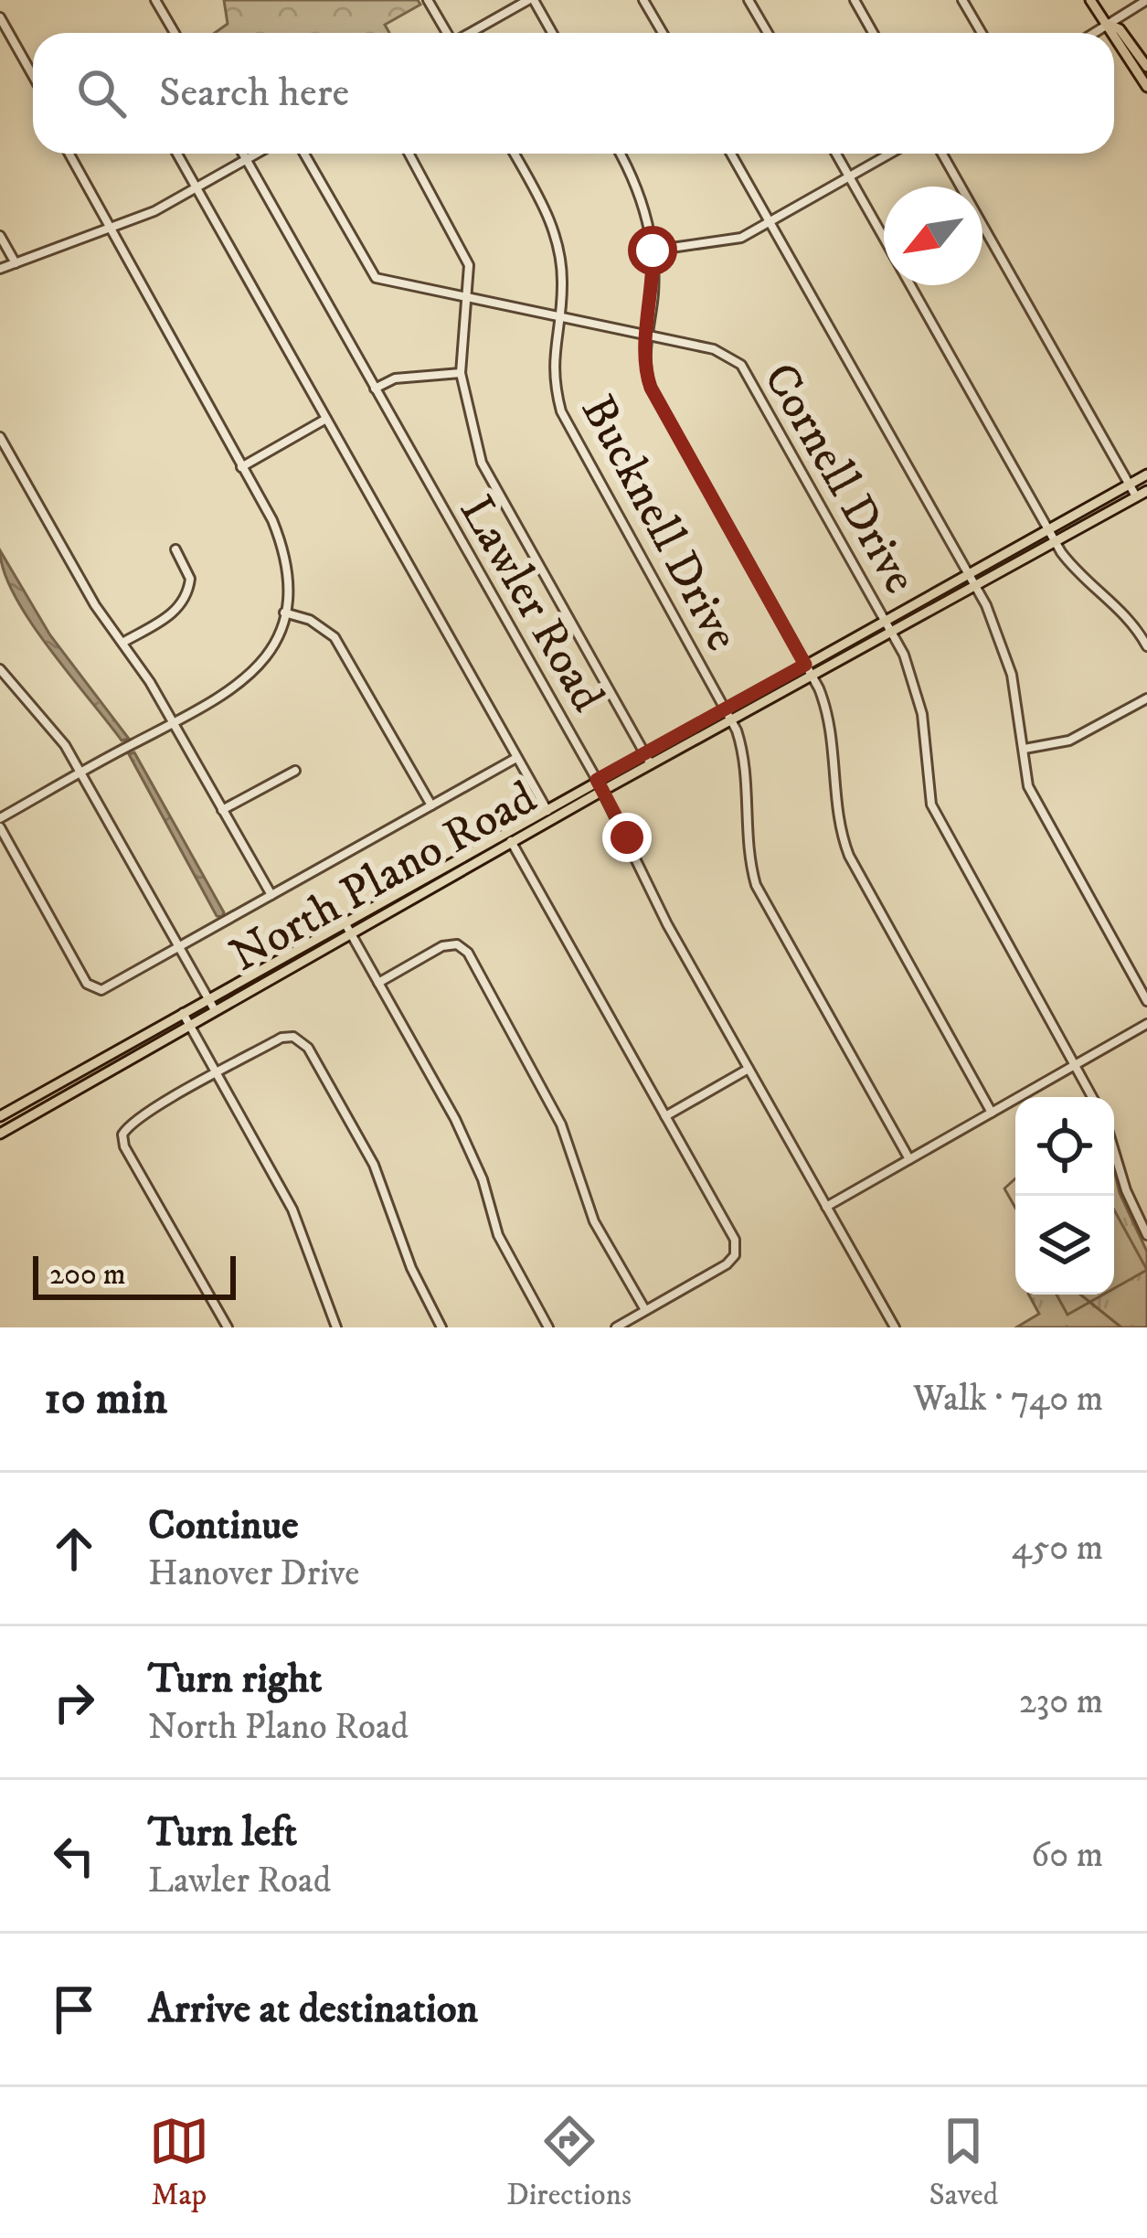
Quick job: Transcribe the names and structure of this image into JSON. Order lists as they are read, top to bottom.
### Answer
{
  "streets": {
    "main road": ["North Plano Road"],
    "street": ["Cornell Drive", "Bucknell Drive", "Lawler Road"]
  },
  "crossings": [
    ["Cornell Drive", "Bucknell Drive"],
    ["Cornell Drive", "North Plano Road"],
    ["Bucknell Drive", "North Plano Road"],
    ["Lawler Road", "North Plano Road"]
  ],
  "scale_bar": "200 m",
  "north": "bottom left",
  "page": {
    "search": "Search here",
    "scale": "200 m",
    "heading": ["10 min", "Walk · 740 m"],
    "list": [
      ["Continue", "Hanover Drive", "450 m"],
      ["Turn right", "North Plano Road", "230 m"],
      ["Turn left", "Lawler Road", "60 m"],
      "Arrive at destination"
    ],
    "nav": ["Map", "Directions", "Saved"]
  }
}
